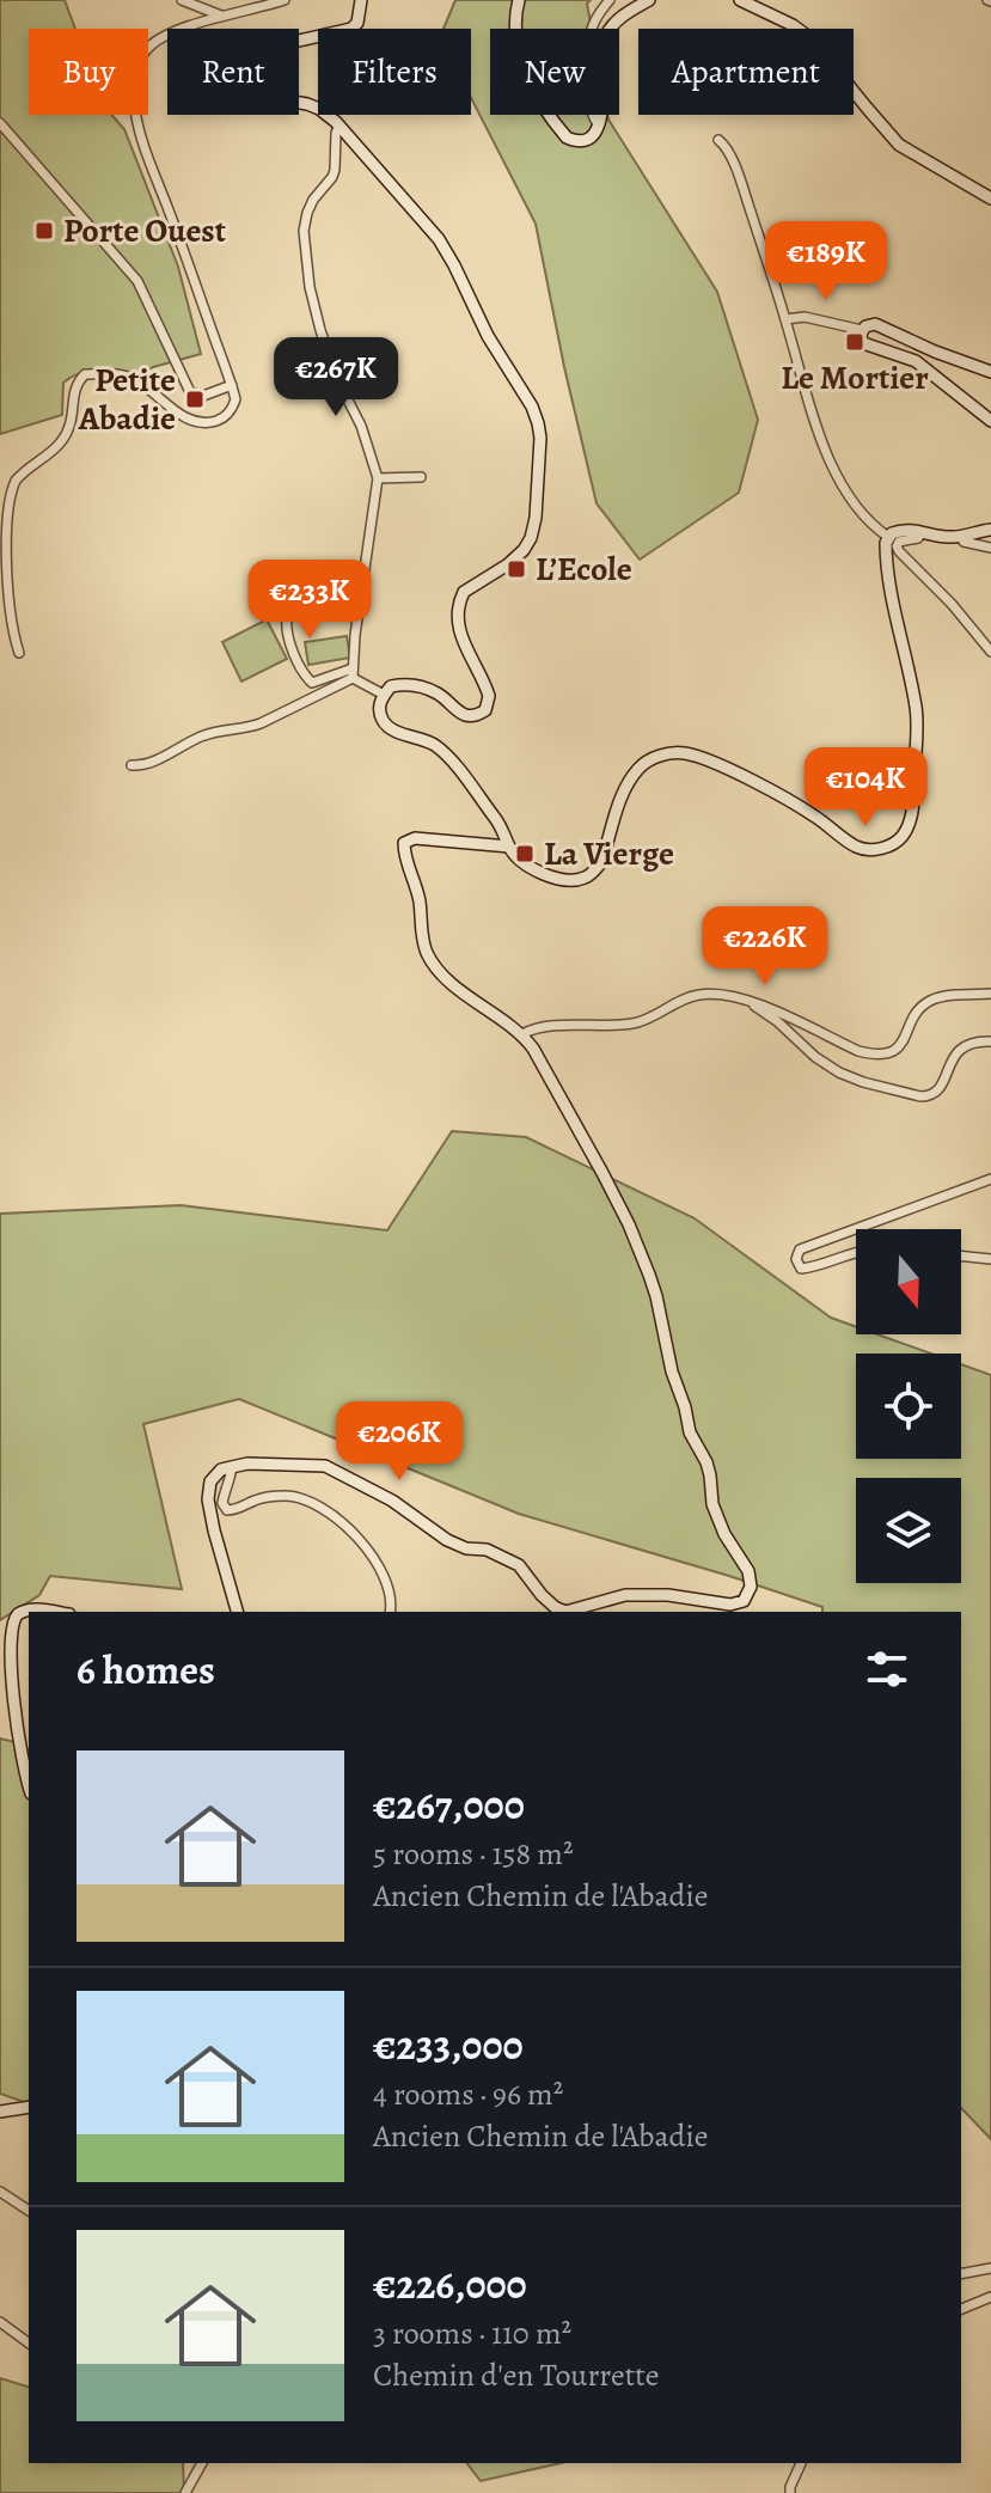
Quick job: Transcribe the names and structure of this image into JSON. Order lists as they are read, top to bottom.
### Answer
{
  "places": {
    "transit": [
      "Porte Ouest",
      "Le Mortier",
      "Petite Abadie",
      "L’Ecole",
      "La Vierge"
    ]
  },
  "north": "bottom",
  "page": {
    "chip": [
      "Buy",
      "Rent",
      "Filters",
      "New",
      "Apartment"
    ],
    "price": [
      "€189K",
      "€267K",
      "€233K",
      "€104K",
      "€226K",
      "€206K"
    ],
    "heading": "6 homes",
    "list": [
      {
        "name": "€267,000",
        "note": "5 rooms · 158 m² · Ancien Chemin de l'Abadie"
      },
      {
        "name": "€233,000",
        "note": "4 rooms · 96 m² · Ancien Chemin de l'Abadie"
      },
      {
        "name": "€226,000",
        "note": "3 rooms · 110 m² · Chemin d'en Tourrette"
      }
    ]
  }
}
